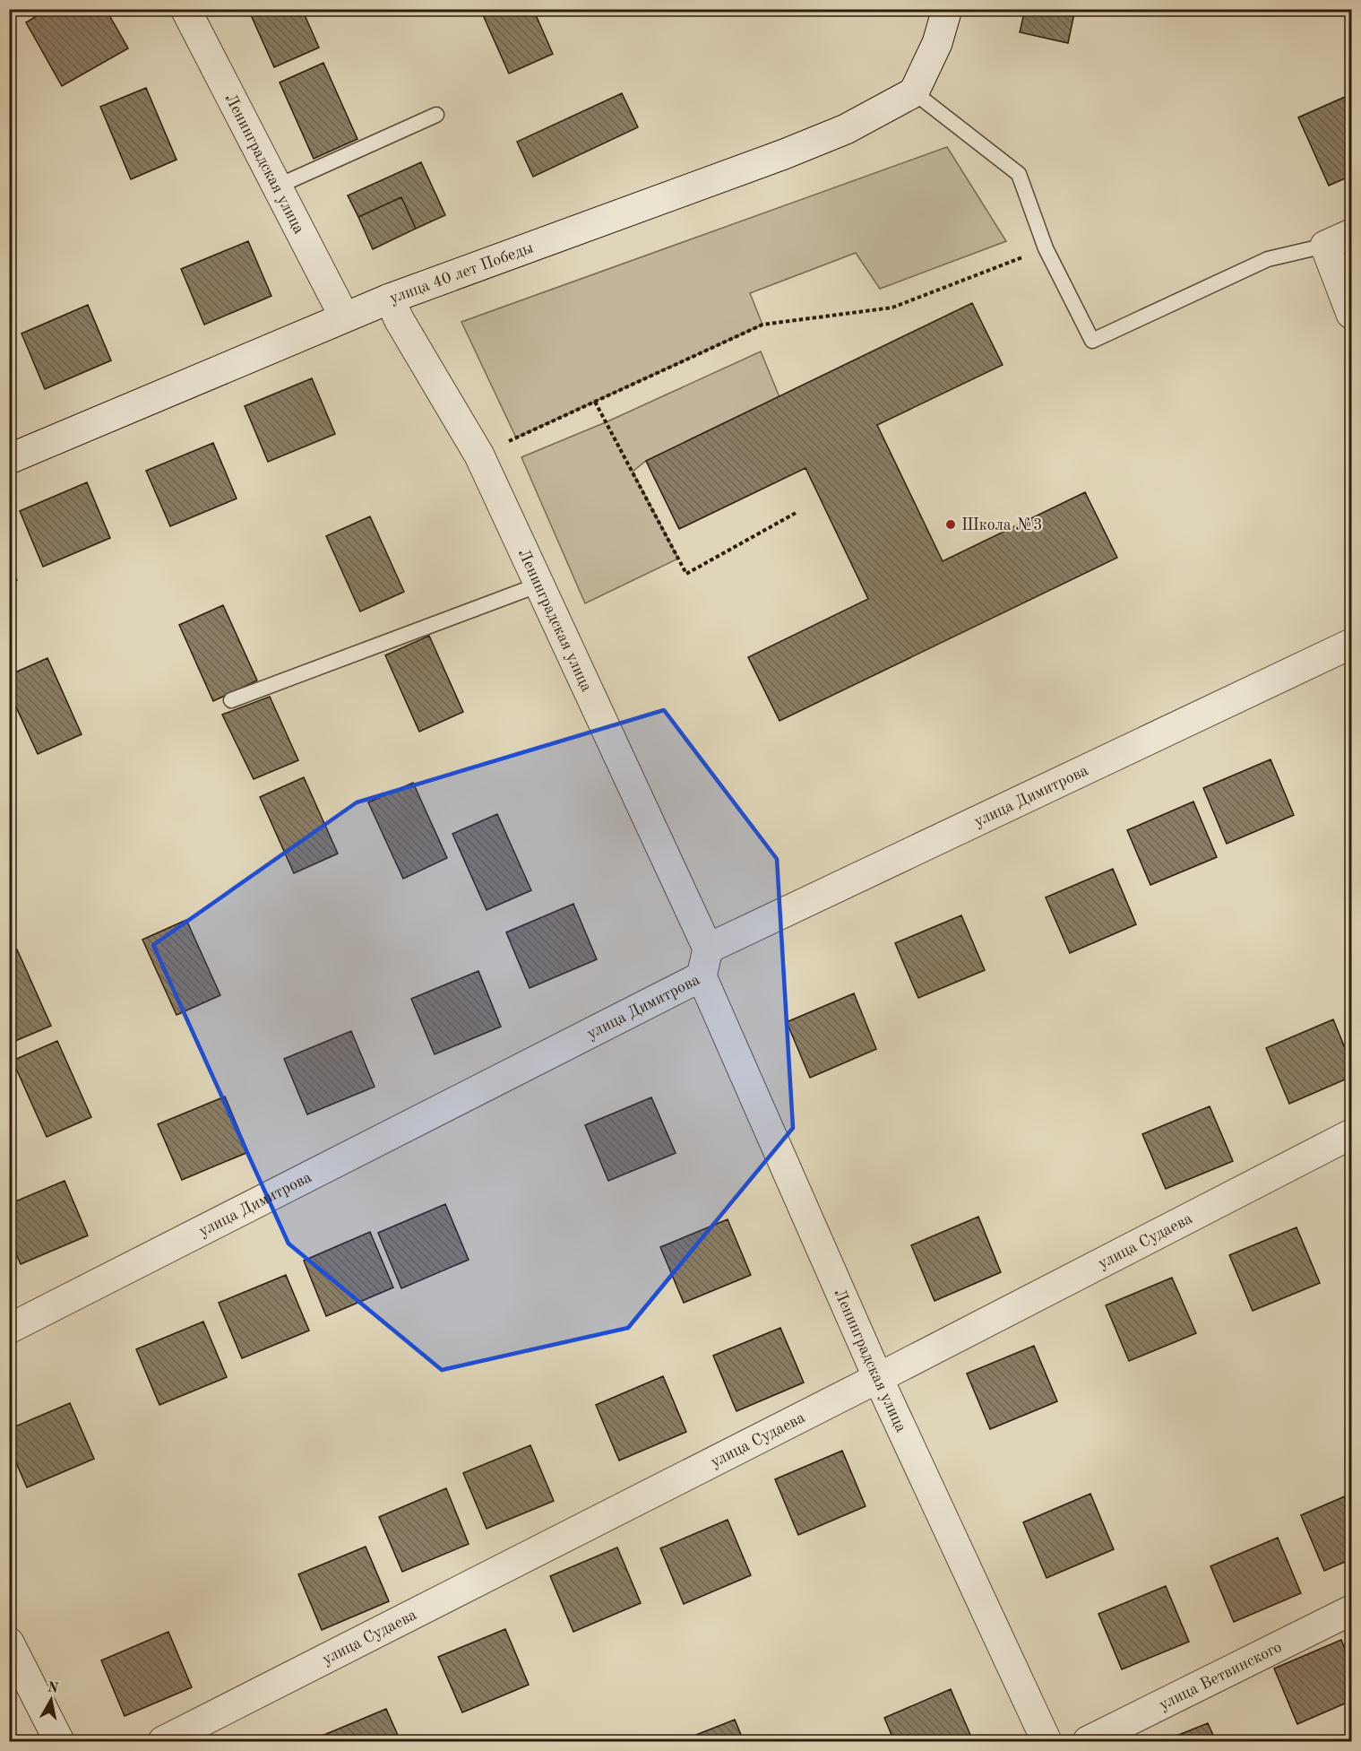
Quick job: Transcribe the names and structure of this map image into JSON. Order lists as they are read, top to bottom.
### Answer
{
  "streets": {
    "street": [
      "Ленинградская улица",
      "улица 40 лет Победы",
      "улица Димитрова",
      "улица Судаева",
      "улица Ветвинского"
    ]
  },
  "crossings": [
    ["Ленинградская улица", "улица 40 лет Победы"],
    ["Ленинградская улица", "улица Димитрова"],
    ["Ленинградская улица", "улица Судаева"]
  ],
  "places": ["Школа №3"],
  "north": "top"
}
